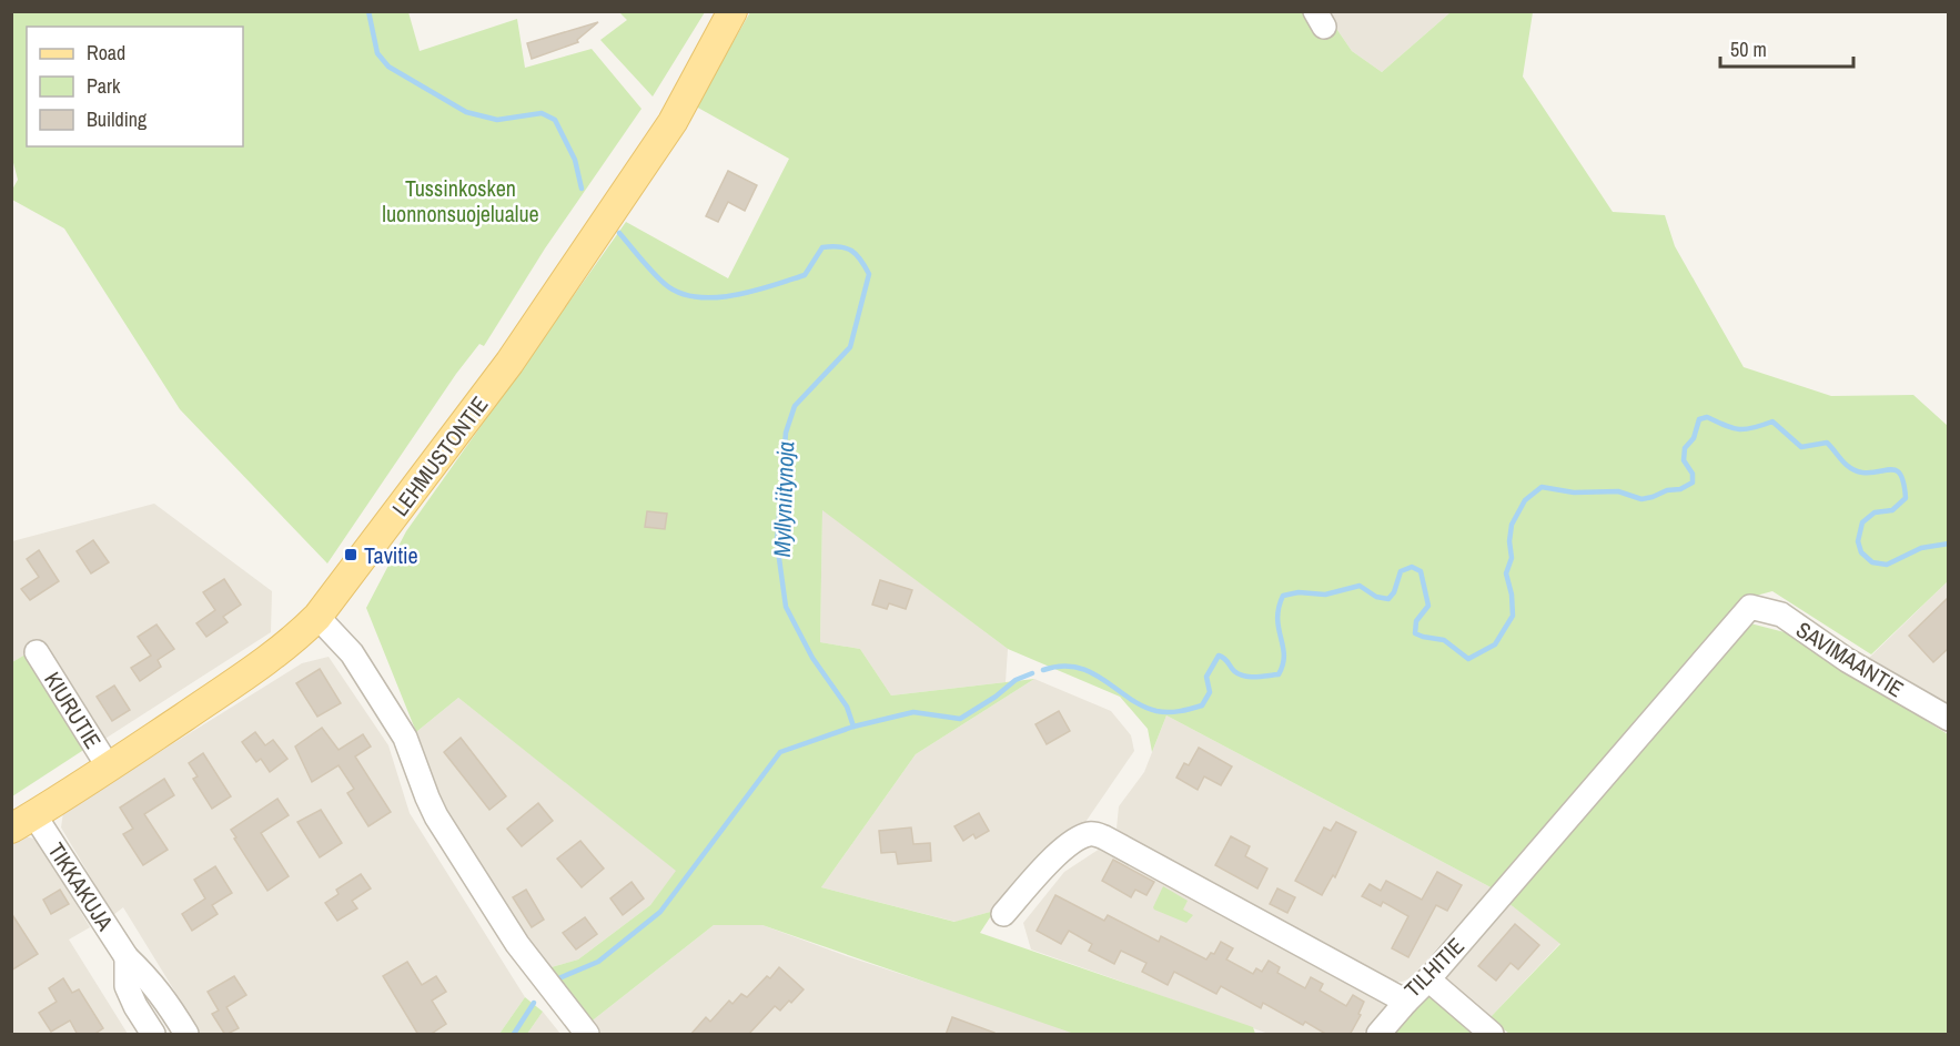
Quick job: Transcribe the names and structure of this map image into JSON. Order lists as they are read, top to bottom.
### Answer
{
  "streets": {
    "main road": ["LEHMUSTONTIE"],
    "street": [
      "SAVIMAANTIE",
      "KIURUTIE",
      "TIKKAKUJA",
      "TILHITIE"
    ]
  },
  "crossings": [
    ["LEHMUSTONTIE", "KIURUTIE"],
    ["LEHMUSTONTIE", "TIKKAKUJA"],
    ["SAVIMAANTIE", "TILHITIE"]
  ],
  "water": ["Myllyniitynoja"],
  "parks": ["Tussinkosken luonnonsuojelualue"],
  "places": {
    "transit": ["Tavitie"]
  },
  "legend": ["Road", "Park", "Building"],
  "scale_bar": "50 m"
}
